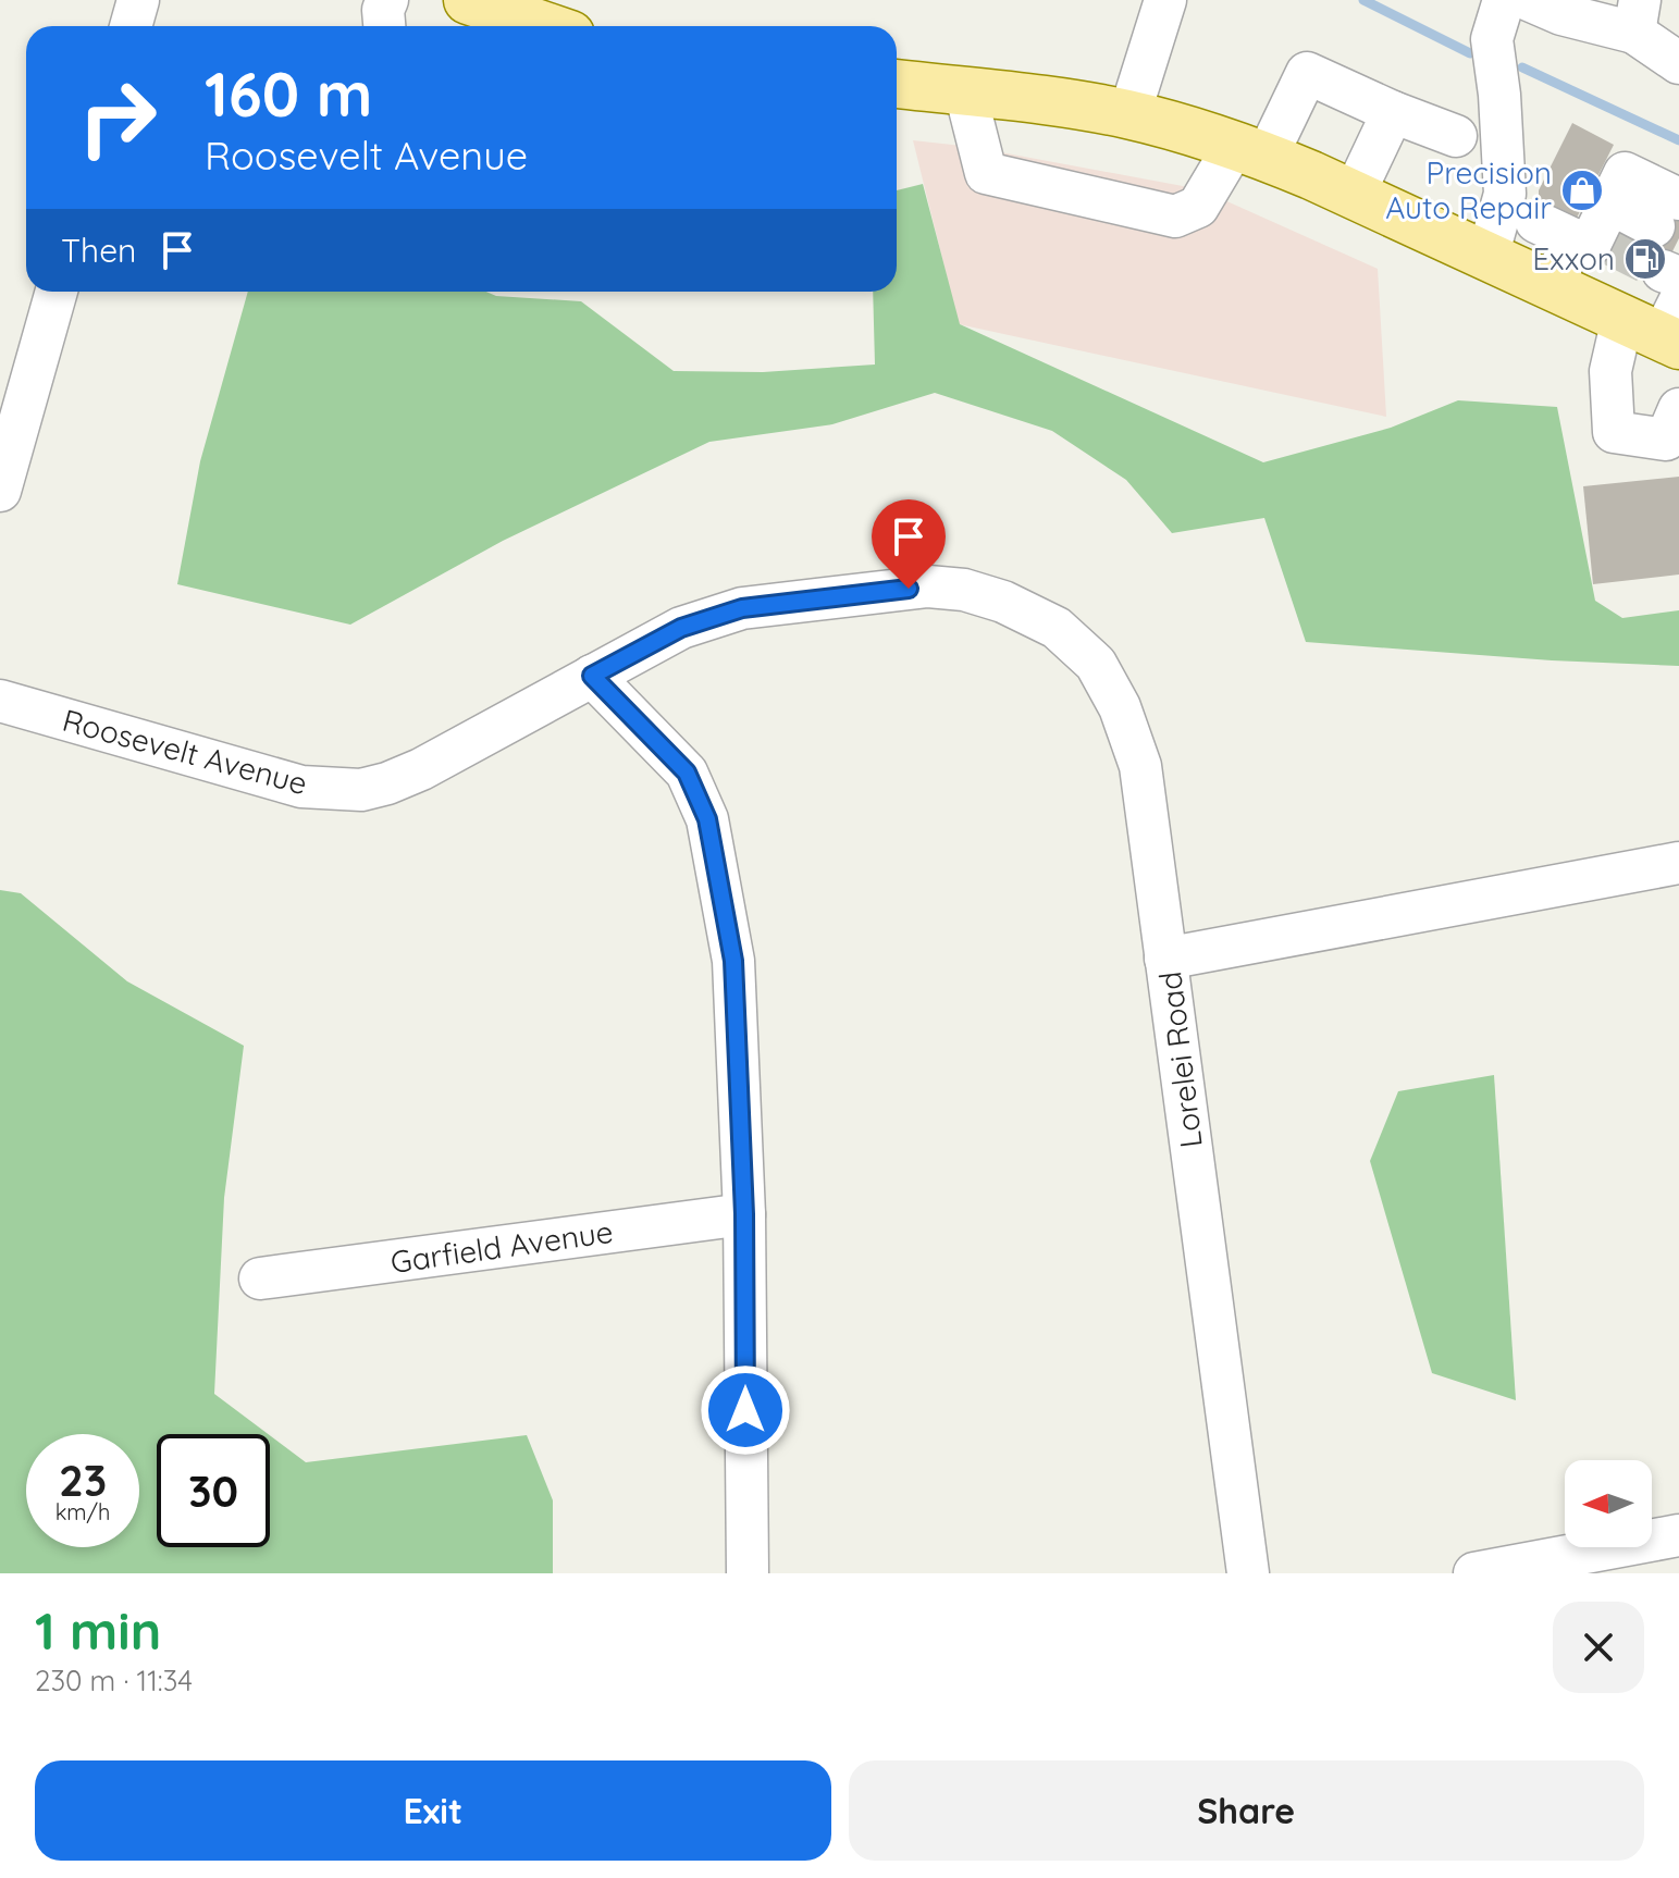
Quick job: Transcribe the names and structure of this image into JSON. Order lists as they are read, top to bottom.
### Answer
{
  "streets": {
    "street": ["Roosevelt Avenue", "Lorelei Road", "Garfield Avenue"]
  },
  "crossings": [
    ["Roosevelt Avenue", "Lorelei Road"]
  ],
  "places": {
    "shop": ["Precision Auto Repair"],
    "fuel station": ["Exxon"]
  },
  "north": "left",
  "page": {
    "turn": ["160 m", "Roosevelt Avenue"],
    "then": "Then",
    "speed": "23 km/h",
    "limit": "30",
    "heading": ["1 min", "230 m · 11:34"],
    "buttons": ["Exit", "Share"]
  }
}
